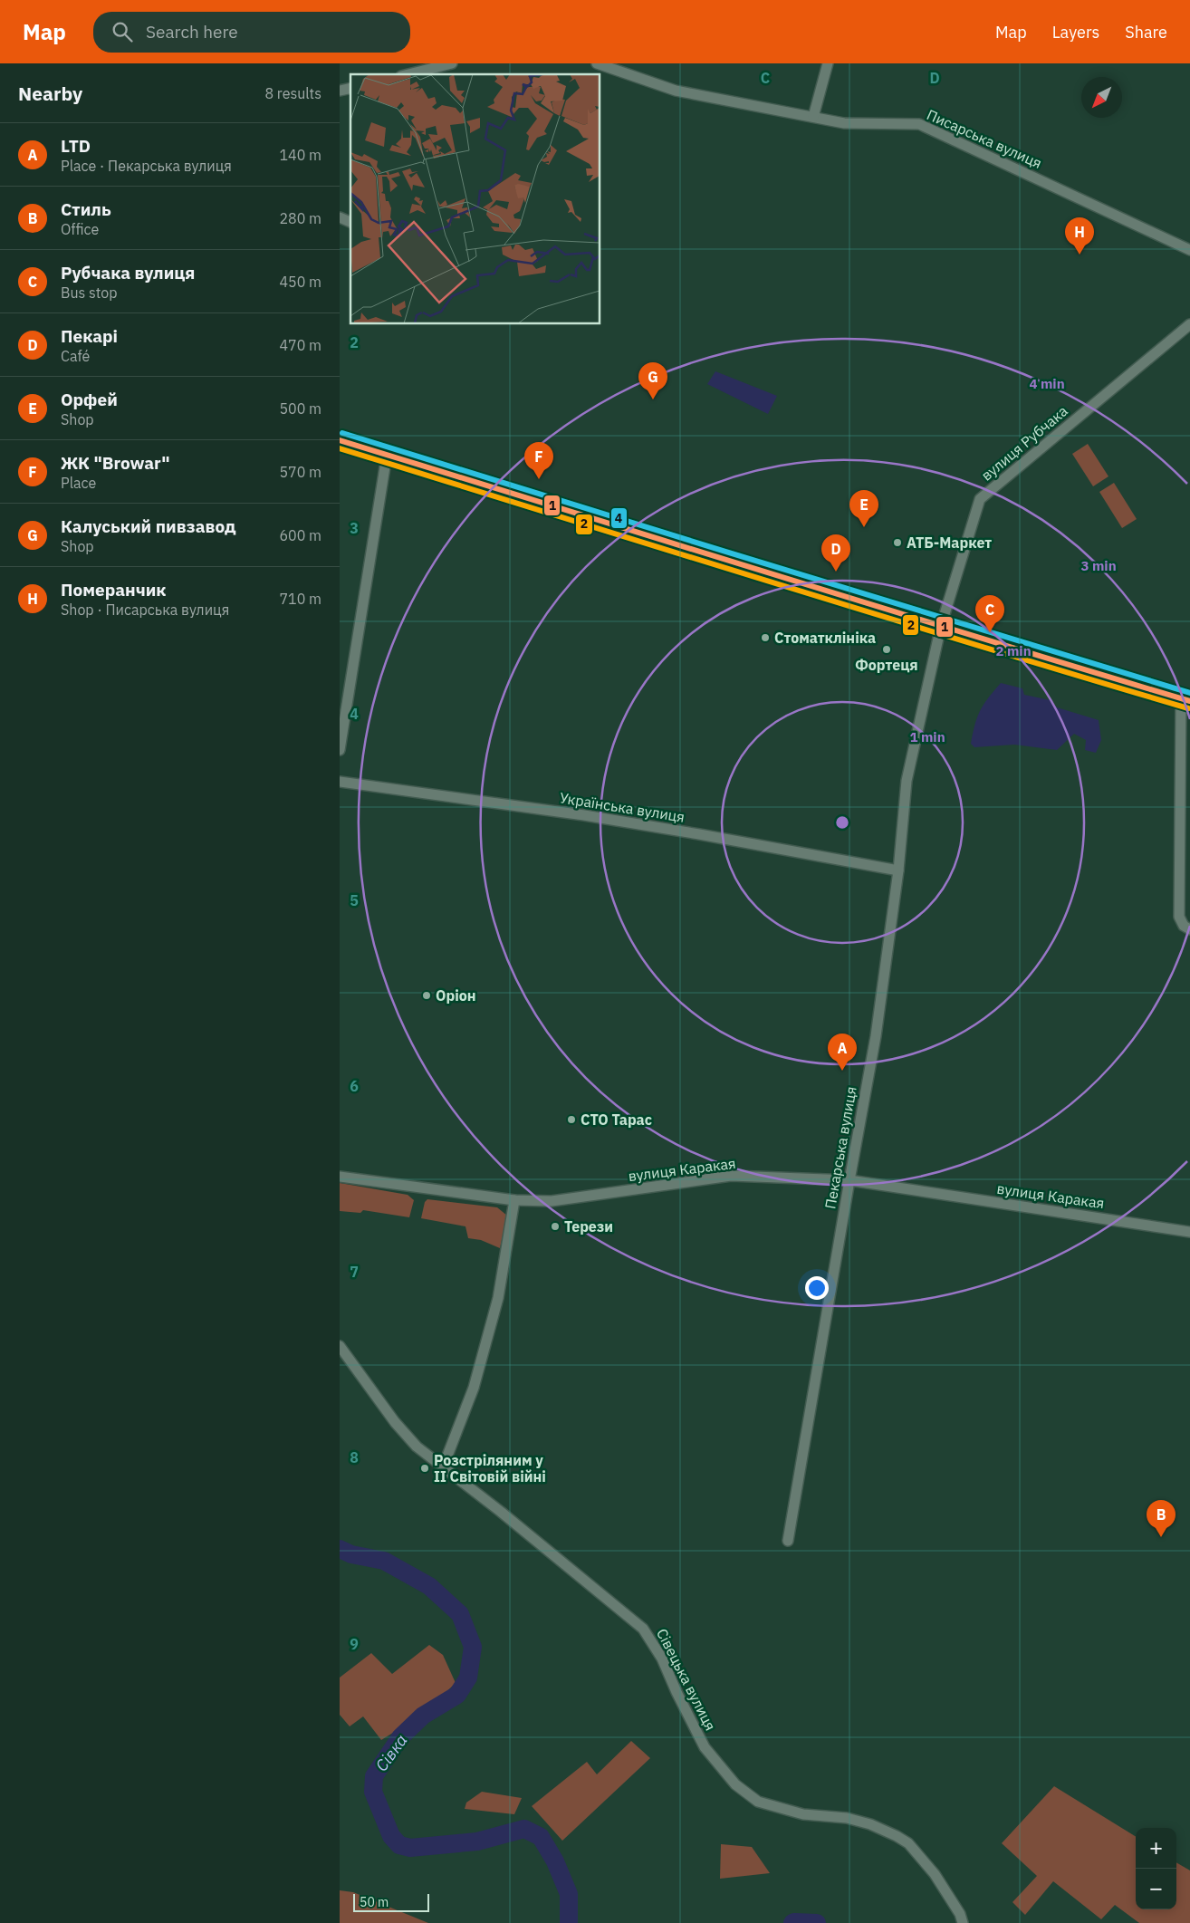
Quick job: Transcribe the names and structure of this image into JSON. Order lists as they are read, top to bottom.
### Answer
{
  "streets": {
    "street": [
      "Писарська вулиця",
      "вулиця Рубчака",
      "Українська вулиця",
      "Пекарська вулиця",
      "вулиця Каракая",
      "Сівецька вулиця"
    ]
  },
  "crossings": [
    ["вулиця Рубчака", "Пекарська вулиця"],
    ["Українська вулиця", "Пекарська вулиця"],
    ["Пекарська вулиця", "вулиця Каракая"]
  ],
  "water": ["Сівка"],
  "places": [
    "АТБ-Маркет",
    "Стоматклініка",
    "Фортеця",
    "Оріон",
    "СТО Тарас",
    "Терези",
    "Розстріляним у II Світовій війні"
  ],
  "lines": ["transit line 4", "transit line 1", "transit line 2"],
  "scale_bar": "50 m",
  "north": "bottom left",
  "page": {
    "header": "Map",
    "search": "Search here",
    "nav": ["Map", "Layers", "Share"],
    "heading": ["Nearby", "8 results"],
    "list": [
      {
        "mark": "A",
        "name": "LTD",
        "note": "Place · Пекарська вулиця",
        "value": "140 m"
      },
      {
        "mark": "B",
        "name": "Стиль",
        "note": "Office",
        "value": "280 m"
      },
      {
        "mark": "C",
        "name": "Рубчака вулиця",
        "note": "Bus stop",
        "value": "450 m"
      },
      {
        "mark": "D",
        "name": "Пекарі",
        "note": "Café",
        "value": "470 m"
      },
      {
        "mark": "E",
        "name": "Орфей",
        "note": "Shop",
        "value": "500 m"
      },
      {
        "mark": "F",
        "name": "ЖК \"Browar\"",
        "note": "Place",
        "value": "570 m"
      },
      {
        "mark": "G",
        "name": "Калуський пивзавод",
        "note": "Shop",
        "value": "600 m"
      },
      {
        "mark": "H",
        "name": "Померанчик",
        "note": "Shop · Писарська вулиця",
        "value": "710 m"
      }
    ],
    "pins": [
      "H",
      "G",
      "F",
      "E",
      "D",
      "C",
      "A",
      "B"
    ],
    "map_buttons": ["+", "−"],
    "scale": "50 m"
  },
  "grid": {
    "columns": ["C", "D"],
    "rows": [
      "2",
      "3",
      "4",
      "5",
      "6",
      "7",
      "8",
      "9"
    ]
  },
  "rings": [
    "4 min",
    "3 min",
    "2 min",
    "1 min"
  ]
}
